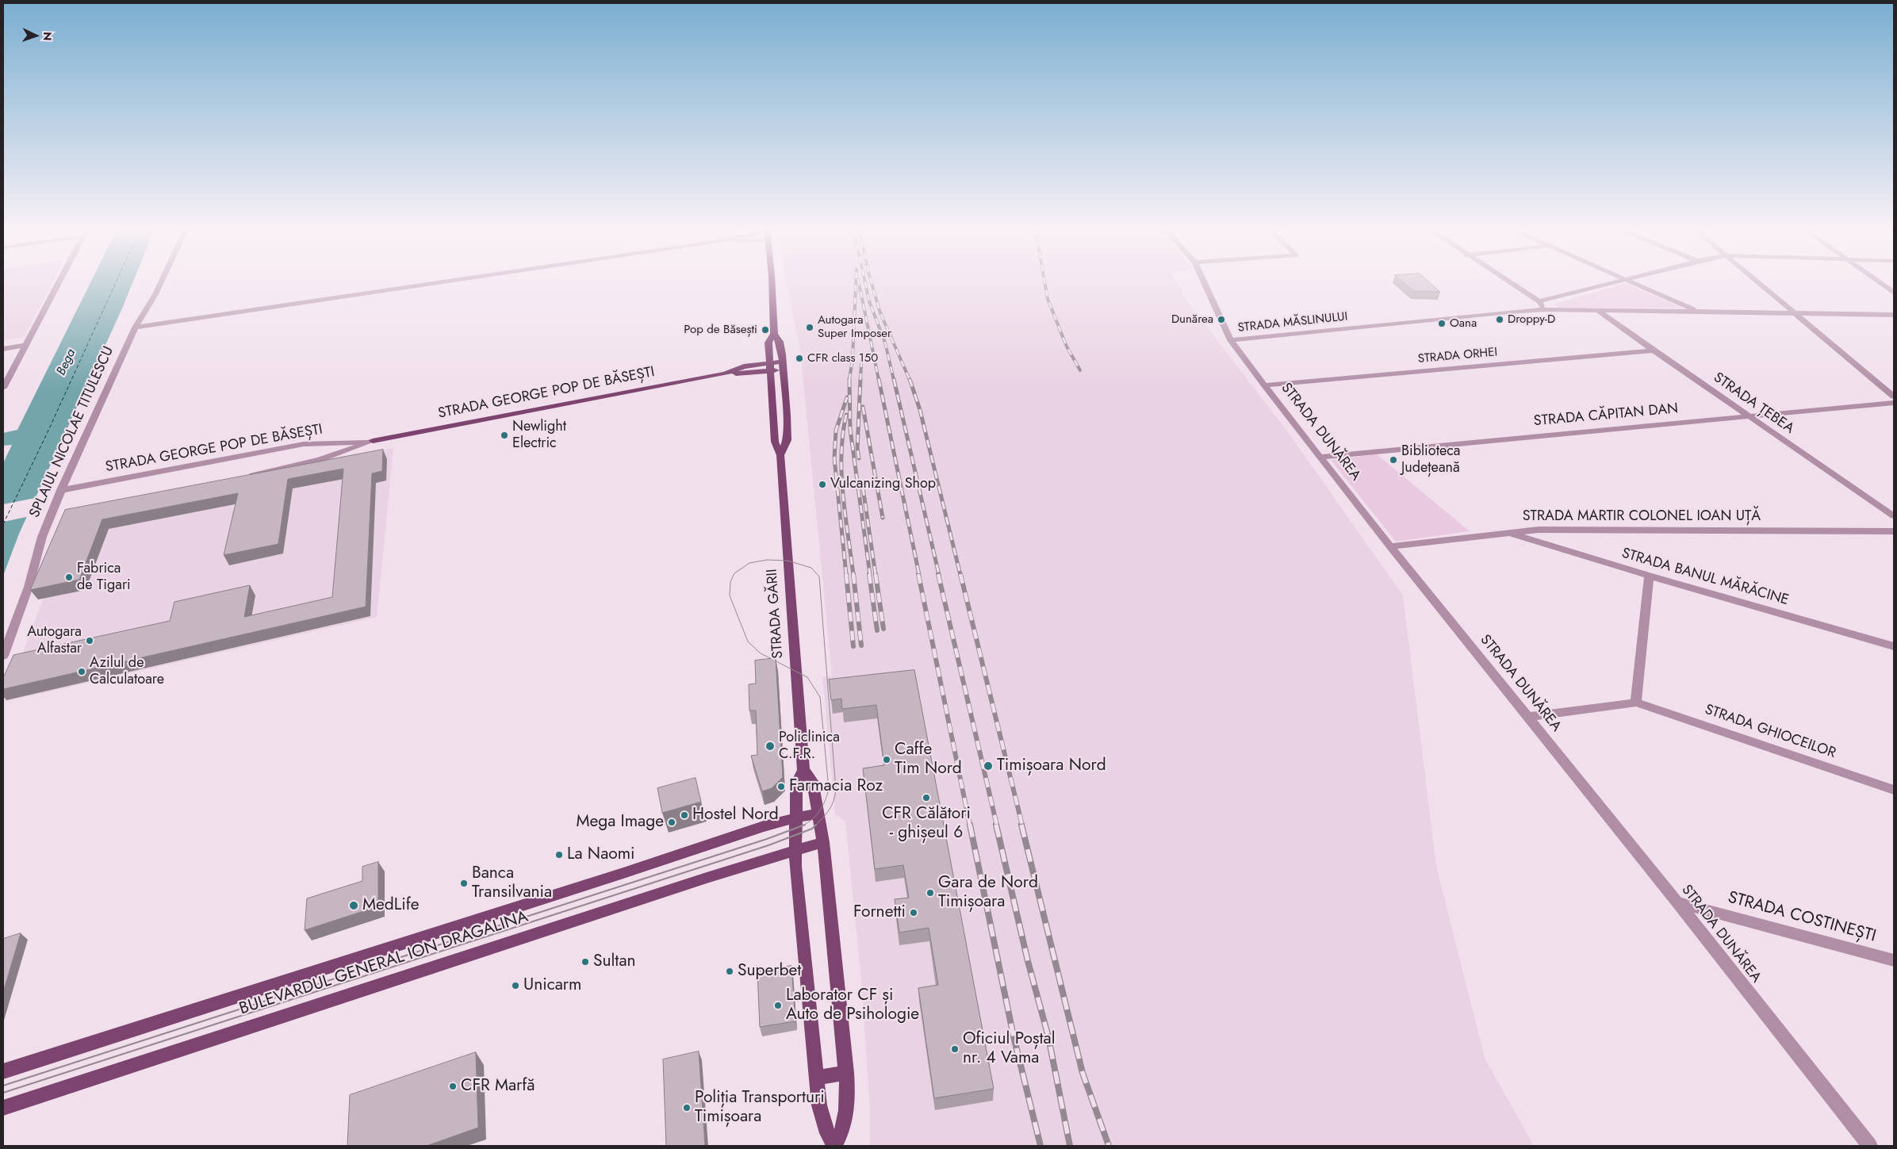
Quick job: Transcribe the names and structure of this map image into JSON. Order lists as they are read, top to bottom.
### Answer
{
  "streets": {
    "main road": ["STRADA GEORGE POP DE BĂSEȘTI", "STRADA GĂRII", "BULEVARDUL GENERAL ION DRAGALINA"],
    "street": [
      "STRADA MĂSLINULUI",
      "STRADA ORHEI",
      "STRADA ȚEBEA",
      "STRADA CĂPITAN DAN",
      "SPLAIUL NICOLAE TITULESCU",
      "STRADA DUNĂREA",
      "STRADA MARTIR COLONEL IOAN UȚĂ",
      "STRADA BANUL MĂRĂCINE",
      "STRADA GHIOCEILOR",
      "STRADA COSTINEȘTI"
    ]
  },
  "crossings": [
    ["STRADA MĂSLINULUI", "STRADA ȚEBEA"],
    ["STRADA MĂSLINULUI", "STRADA DUNĂREA"],
    ["STRADA ORHEI", "STRADA ȚEBEA"],
    ["STRADA ORHEI", "STRADA DUNĂREA"],
    ["STRADA GEORGE POP DE BĂSEȘTI", "SPLAIUL NICOLAE TITULESCU"],
    ["STRADA GEORGE POP DE BĂSEȘTI", "STRADA GĂRII"],
    ["STRADA ȚEBEA", "STRADA CĂPITAN DAN"],
    ["STRADA CĂPITAN DAN", "STRADA DUNĂREA"],
    ["STRADA DUNĂREA", "STRADA MARTIR COLONEL IOAN UȚĂ"],
    ["STRADA DUNĂREA", "STRADA COSTINEȘTI"],
    ["STRADA MARTIR COLONEL IOAN UȚĂ", "STRADA BANUL MĂRĂCINE"],
    ["STRADA GĂRII", "BULEVARDUL GENERAL ION DRAGALINA"]
  ],
  "water": ["Bega"],
  "places": [
    "Dunărea",
    "Droppy-D",
    "Oana",
    "Autogara Super Imposer",
    "Pop de Băsești",
    "CFR class 150",
    "Newlight Electric",
    "Biblioteca Județeană",
    "Vulcanizing Shop",
    "Fabrica de Tigari",
    "Autogara Alfastar",
    "Azilul de Calculatoare",
    "Policlinica C.F.R.",
    "Caffe Tim Nord",
    "Timișoara Nord",
    "Farmacia Roz",
    "CFR Călători - ghișeul 6",
    "Hostel Nord",
    "Mega Image",
    "La Naomi",
    "Banca Transilvania",
    "Gara de Nord Timișoara",
    "MedLife",
    "Fornetti",
    "Sultan",
    "Superbet",
    "Unicarm",
    "Laborator CF și Auto de Psihologie",
    "Oficiul Poștal nr. 4 Vama",
    "CFR Marfă",
    "Poliția Transporturi Timișoara"
  ],
  "north": "right"
}
